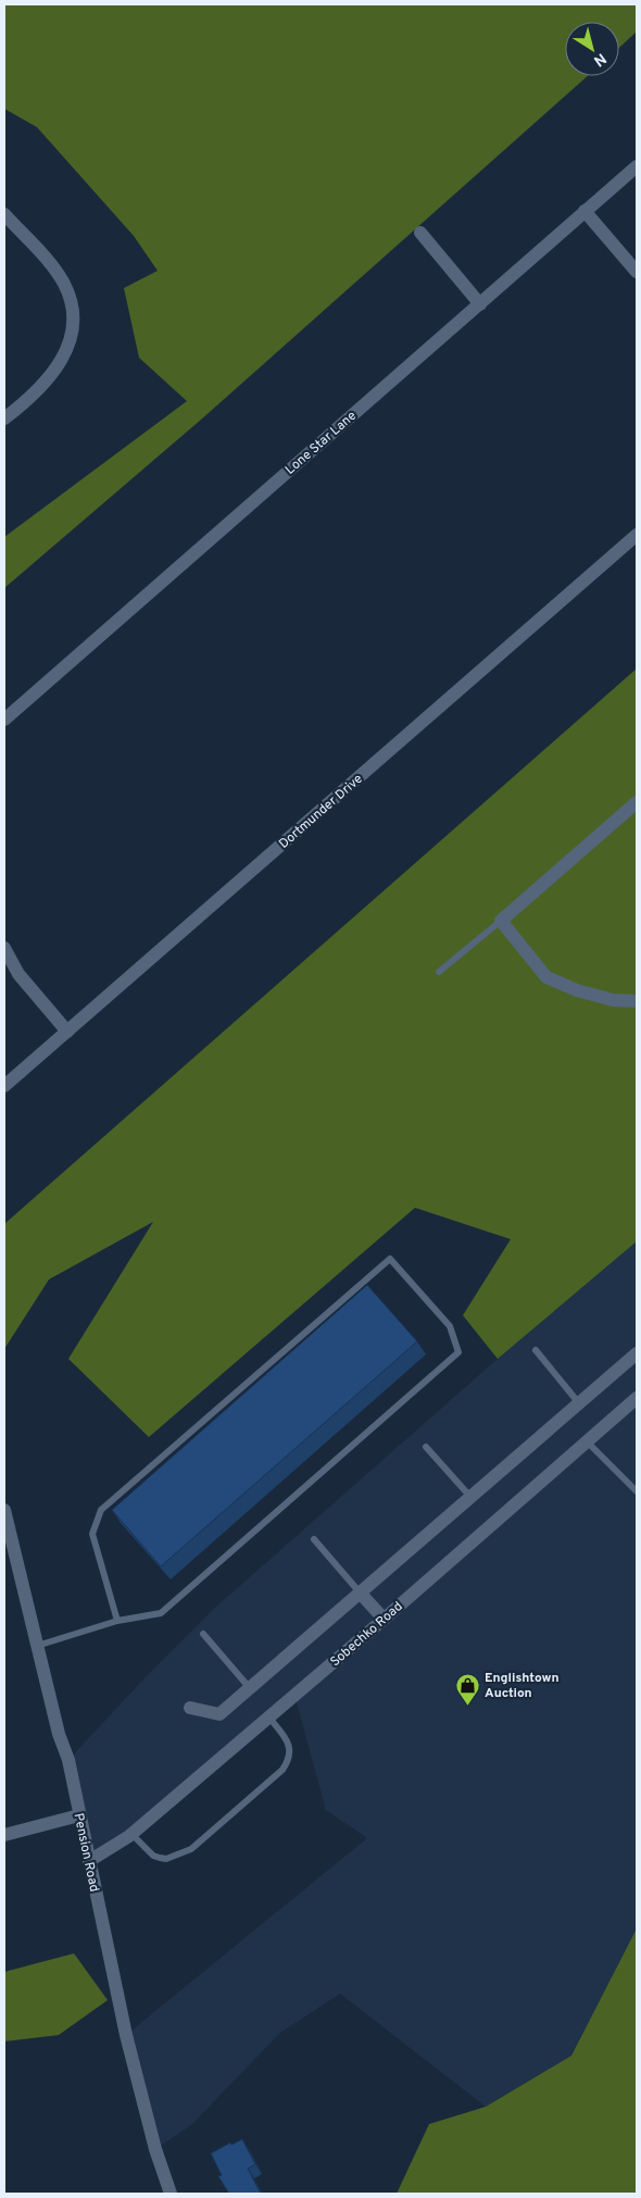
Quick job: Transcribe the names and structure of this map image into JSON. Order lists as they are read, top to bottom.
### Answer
{
  "streets": {
    "street": [
      "Lone Star Lane",
      "Dortmunder Drive",
      "Sobechko Road",
      "Pension Road"
    ]
  },
  "crossings": [
    ["Sobechko Road", "Pension Road"]
  ],
  "places": {
    "shop": ["Englishtown Auction"]
  },
  "north": "bottom right"
}
